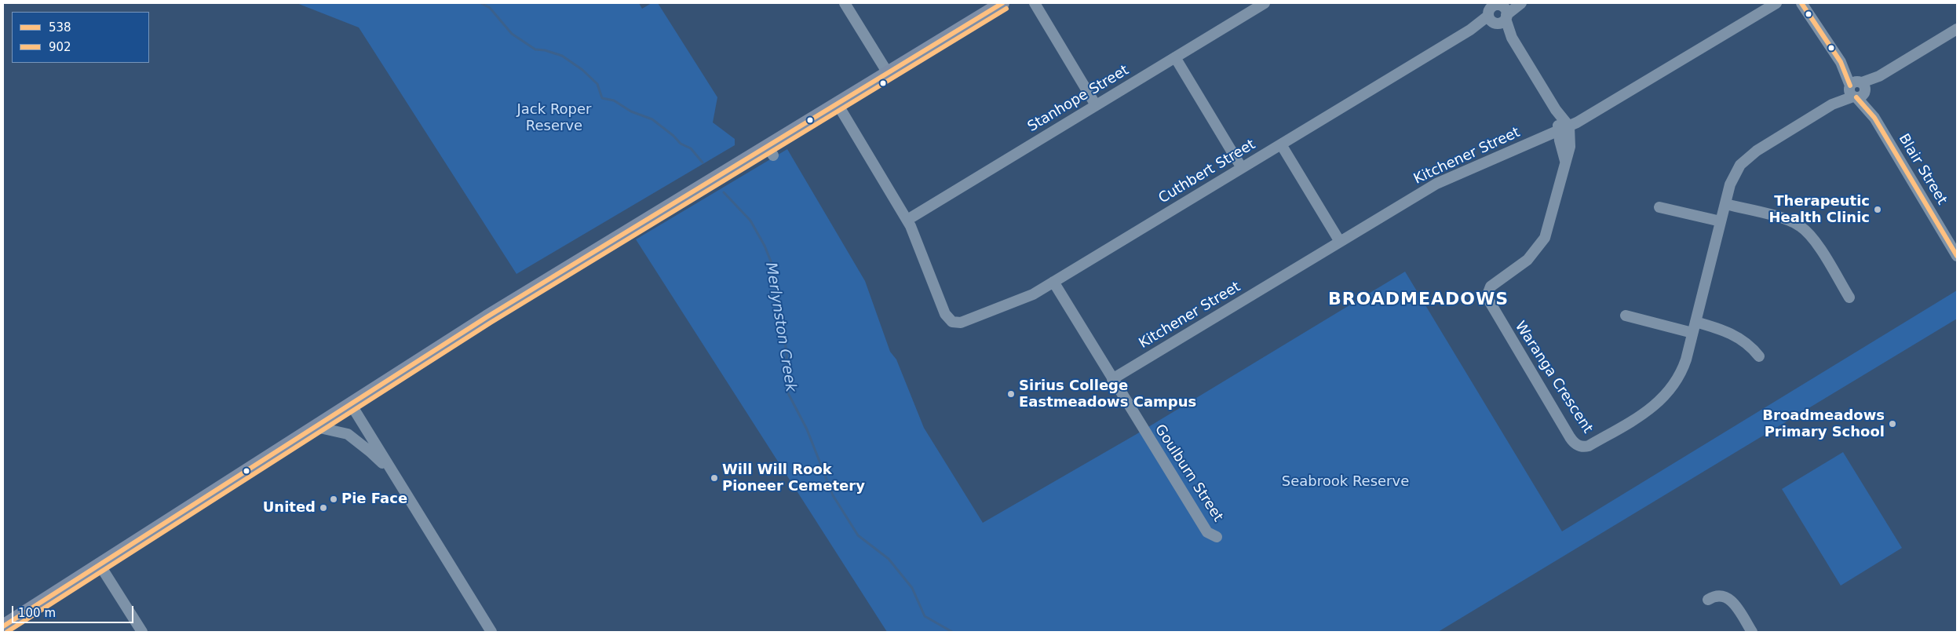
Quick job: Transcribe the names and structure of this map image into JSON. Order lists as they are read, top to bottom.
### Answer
{
  "streets": {
    "street": [
      "Stanhope Street",
      "Kitchener Street",
      "Blair Street",
      "Cuthbert Street",
      "Waranga Crescent",
      "Goulburn Street"
    ]
  },
  "crossings": [
    ["Stanhope Street", "Cuthbert Street"],
    ["Kitchener Street", "Waranga Crescent"],
    ["Kitchener Street", "Goulburn Street"],
    ["Blair Street", "Waranga Crescent"],
    ["Cuthbert Street", "Waranga Crescent"],
    ["Cuthbert Street", "Goulburn Street"]
  ],
  "districts": ["BROADMEADOWS"],
  "water": ["Merlynston Creek"],
  "parks": ["Jack Roper Reserve", "Seabrook Reserve"],
  "places": [
    "Therapeutic Health Clinic",
    "Sirius College Eastmeadows Campus",
    "Broadmeadows Primary School",
    "Will Will Rook Pioneer Cemetery",
    "Pie Face",
    "United"
  ],
  "lines": ["transit line 538", "transit line 902"],
  "legend": ["538", "902"],
  "scale_bar": "100 m"
}
